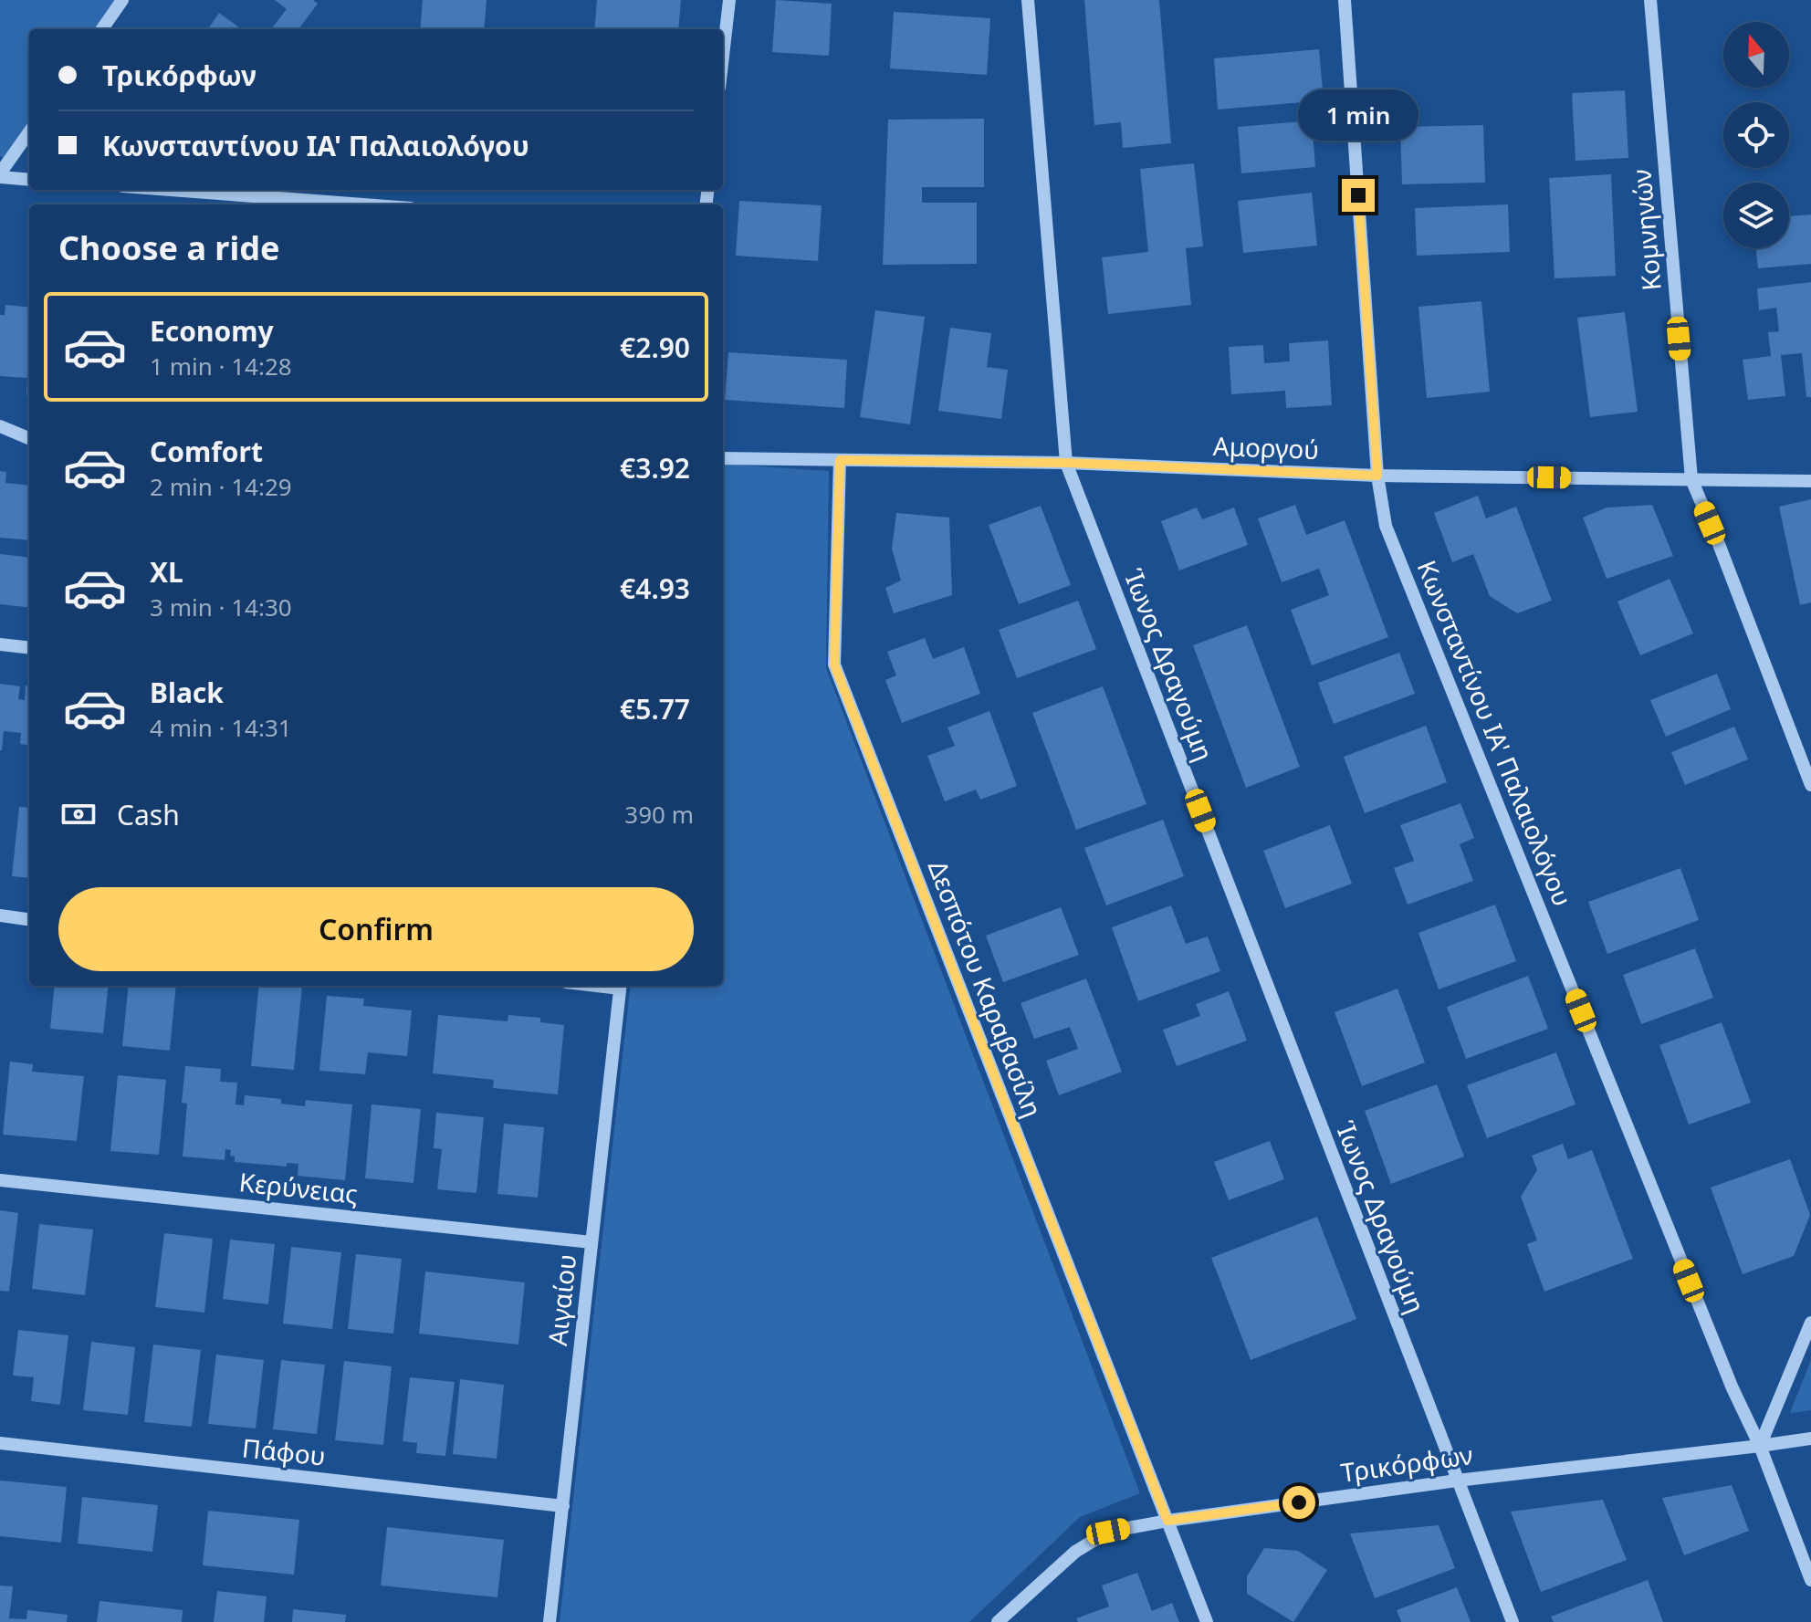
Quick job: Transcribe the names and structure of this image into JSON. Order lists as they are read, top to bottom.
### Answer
{
  "streets": {
    "street": [
      "Κοµνηνών",
      "Αμοργού",
      "Ίωνος Δραγούμη",
      "Κωνσταντίνου ΙΑ' Παλαιολόγου",
      "Δεσπότου Καραβασίλη",
      "Κερύνειας",
      "Αιγαίου",
      "Πάφου",
      "Τρικόρφων"
    ]
  },
  "crossings": [
    ["Κοµνηνών", "Αμοργού"],
    ["Αμοργού", "Ίωνος Δραγούμη"],
    ["Αμοργού", "Κωνσταντίνου ΙΑ' Παλαιολόγου"],
    ["Αμοργού", "Δεσπότου Καραβασίλη"],
    ["Ίωνος Δραγούμη", "Τρικόρφων"],
    ["Κωνσταντίνου ΙΑ' Παλαιολόγου", "Τρικόρφων"],
    ["Δεσπότου Καραβασίλη", "Τρικόρφων"],
    ["Κερύνειας", "Αιγαίου"],
    ["Αιγαίου", "Πάφου"]
  ],
  "north": "top",
  "page": {
    "banner": ["Τρικόρφων", "Κωνσταντίνου ΙΑ' Παλαιολόγου"],
    "bubble": "1 min",
    "heading": "Choose a ride",
    "list": [
      {
        "name": "Economy",
        "note": "1 min · 14:28",
        "value": "€2.90"
      },
      {
        "name": "Comfort",
        "note": "2 min · 14:29",
        "value": "€3.92"
      },
      {
        "name": "XL",
        "note": "3 min · 14:30",
        "value": "€4.93"
      },
      {
        "name": "Black",
        "note": "4 min · 14:31",
        "value": "€5.77"
      }
    ],
    "pay": ["Cash", "390 m"],
    "buttons": "Confirm"
  }
}
